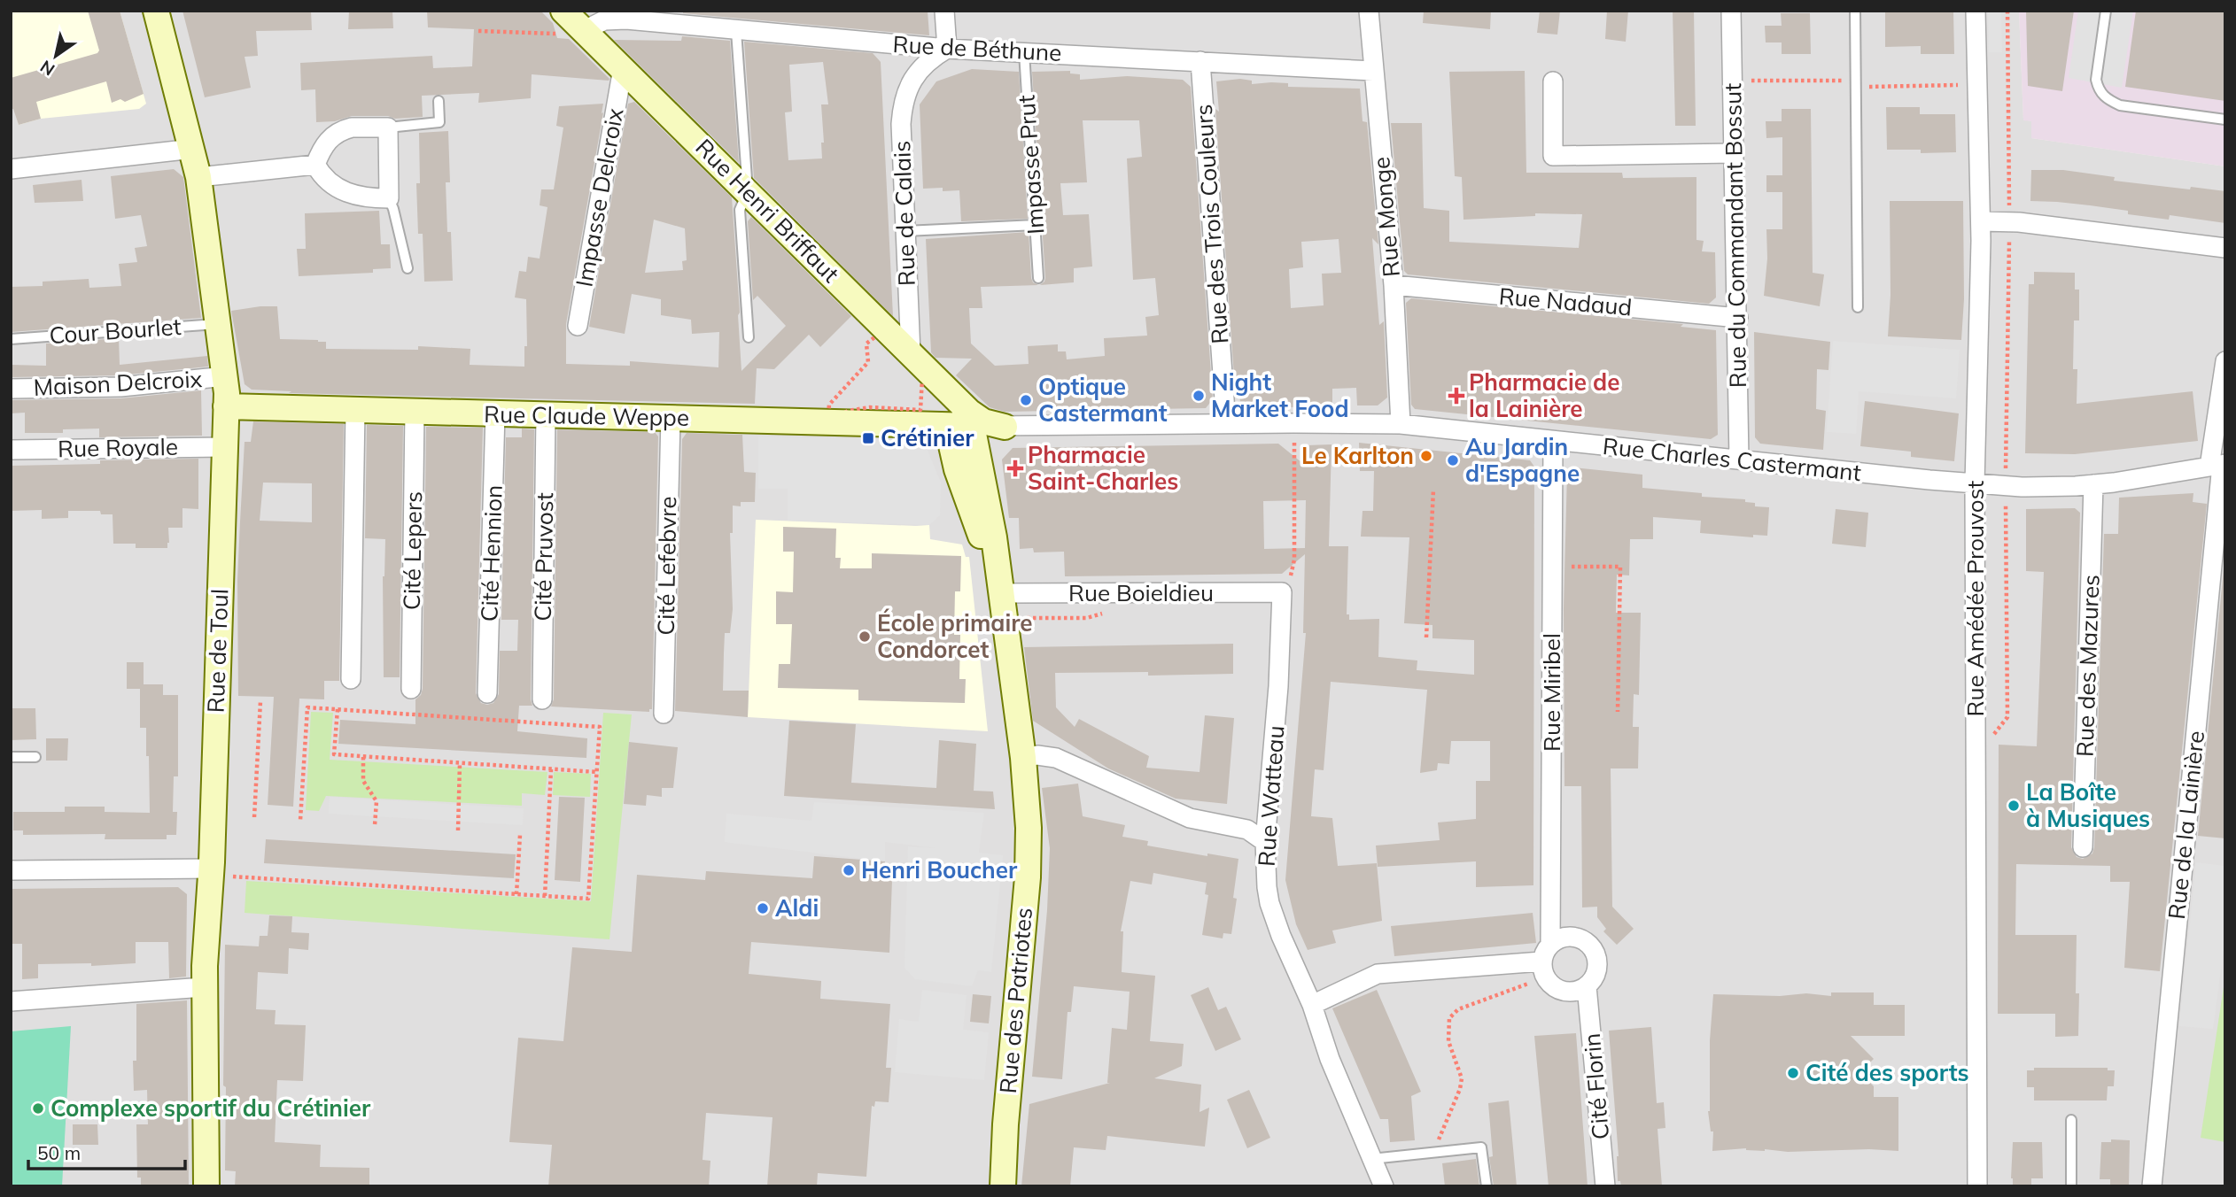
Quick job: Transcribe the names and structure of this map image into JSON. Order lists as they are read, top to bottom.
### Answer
{
  "streets": {
    "street": [
      "Rue de Béthune",
      "Impasse Delcroix",
      "Rue Henri Briffaut",
      "Rue de Calais",
      "Rue Monge",
      "Rue des Trois Couleurs",
      "Rue du Commandant Bossut",
      "Rue Nadaud",
      "Maison Delcroix",
      "Rue Claude Weppe",
      "Rue Royale",
      "Rue Charles Castermant",
      "Cité Lepers",
      "Cité Hennion",
      "Cité Pruvost",
      "Cité Lefebvre",
      "Rue Boieldieu",
      "Rue Amédée Prouvost",
      "Rue de Toul",
      "Rue des Mazures",
      "Rue Miribel",
      "Rue Watteau",
      "Rue de la Lainière",
      "Rue des Patriotes",
      "Cité Florin"
    ],
    "lane": ["Impasse Prut", "Cour Bourlet"]
  },
  "crossings": [
    ["Rue de Béthune", "Impasse Prut"],
    ["Rue de Béthune", "Rue Henri Briffaut"],
    ["Rue de Béthune", "Rue de Calais"],
    ["Rue de Béthune", "Rue Monge"],
    ["Rue de Béthune", "Rue des Trois Couleurs"],
    ["Impasse Delcroix", "Rue Henri Briffaut"],
    ["Rue Henri Briffaut", "Rue de Calais"],
    ["Rue Henri Briffaut", "Rue des Patriotes"],
    ["Rue Monge", "Rue Nadaud"],
    ["Rue Monge", "Rue Charles Castermant"],
    ["Rue des Trois Couleurs", "Rue Charles Castermant"],
    ["Rue du Commandant Bossut", "Rue Nadaud"],
    ["Rue du Commandant Bossut", "Rue Charles Castermant"],
    ["Cour Bourlet", "Rue de Toul"],
    ["Maison Delcroix", "Rue de Toul"],
    ["Rue Claude Weppe", "Cité Lepers"],
    ["Rue Claude Weppe", "Cité Hennion"],
    ["Rue Claude Weppe", "Cité Pruvost"],
    ["Rue Claude Weppe", "Cité Lefebvre"],
    ["Rue Claude Weppe", "Rue de Toul"],
    ["Rue Claude Weppe", "Rue des Patriotes"],
    ["Rue Royale", "Rue de Toul"],
    ["Rue Charles Castermant", "Rue Amédée Prouvost"],
    ["Rue Charles Castermant", "Rue des Mazures"],
    ["Rue Charles Castermant", "Rue Miribel"],
    ["Rue Charles Castermant", "Rue de la Lainière"],
    ["Rue Boieldieu", "Rue Watteau"],
    ["Rue Boieldieu", "Rue des Patriotes"],
    ["Rue Miribel", "Cité Florin"]
  ],
  "places": {
    "other": [
      "Night Market Food",
      "Optique Castermant",
      "Le Karlton",
      "Au Jardin d'Espagne",
      "École primaire Condorcet",
      "La Boîte à Musiques",
      "Henri Boucher",
      "Aldi",
      "Cité des sports",
      "Complexe sportif du Crétinier"
    ],
    "health": ["Pharmacie de la Lainière", "Pharmacie Saint-Charles"],
    "transit": ["Crétinier"]
  },
  "scale_bar": "50 m",
  "north": "bottom left"
}
